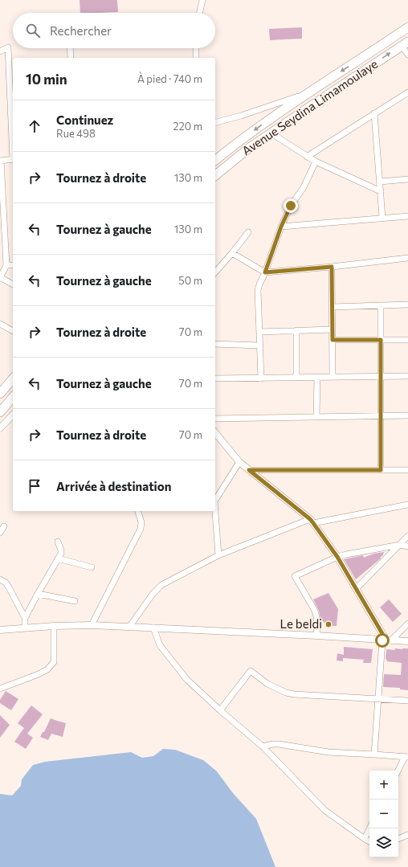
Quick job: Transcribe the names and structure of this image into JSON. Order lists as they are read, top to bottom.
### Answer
{
  "streets": {
    "highway": ["Avenue Seydina Limamoulaye"]
  },
  "places": ["Le beldi"],
  "page": {
    "search": "Rechercher",
    "heading": ["10 min", "À pied · 740 m"],
    "list": [
      ["Continuez", "Rue 498", "220 m"],
      ["Tournez à droite", "130 m"],
      ["Tournez à gauche", "130 m"],
      ["Tournez à gauche", "50 m"],
      ["Tournez à droite", "70 m"],
      ["Tournez à gauche", "70 m"],
      ["Tournez à droite", "70 m"],
      "Arrivée à destination"
    ],
    "map_buttons": ["+", "−"]
  }
}
